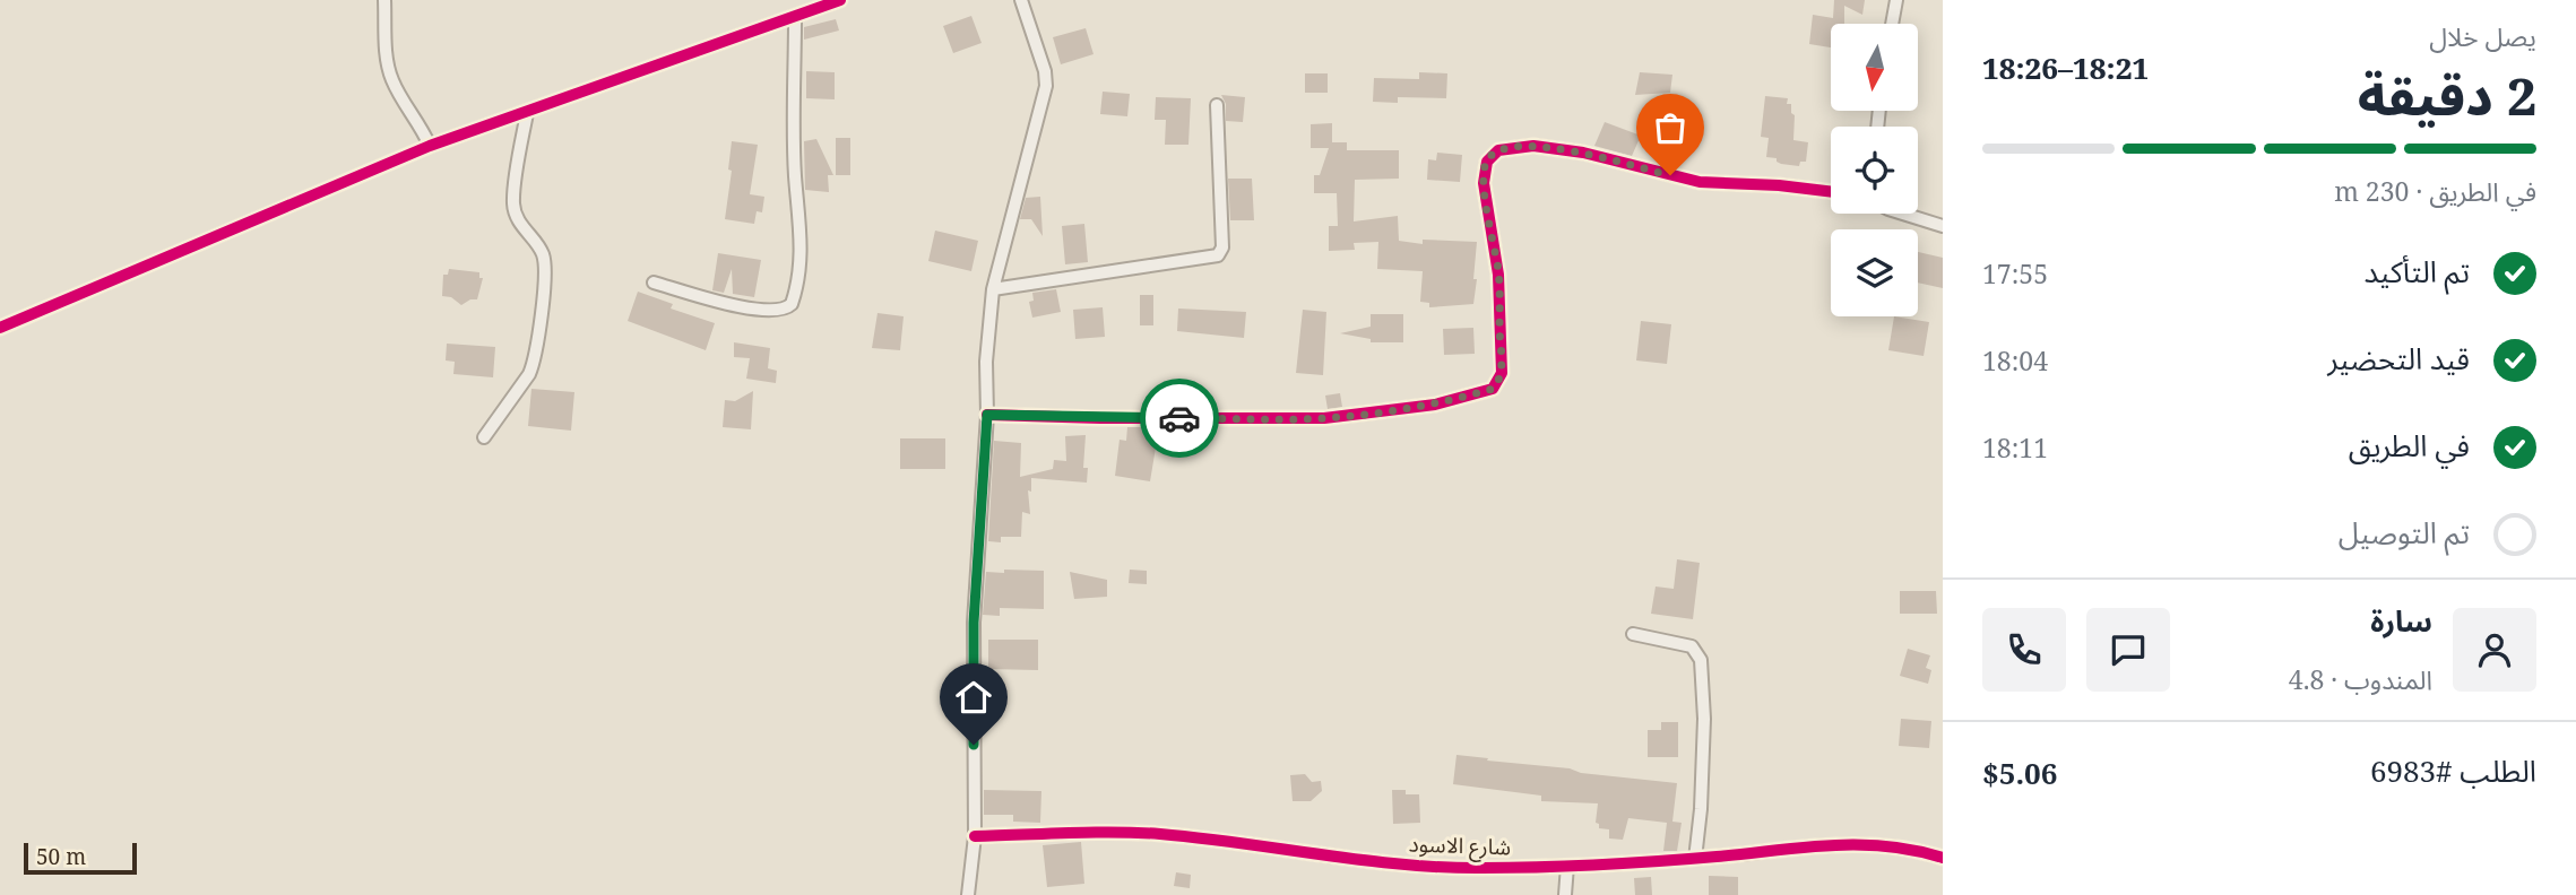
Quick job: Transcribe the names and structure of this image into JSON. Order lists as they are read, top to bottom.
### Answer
{
  "streets": {
    "street": ["شارع الاسود"]
  },
  "scale_bar": "50 m",
  "north": "bottom",
  "page": {
    "heading": ["2 دقيقة", "يصل خلال", "18:21–18:26"],
    "panel": [
      "سارة",
      "المندوب · 4.8",
      "الطلب #6983",
      "$5.06"
    ],
    "bar": "في الطريق · 230 m",
    "list": [
      ["تم التأكيد", "17:55"],
      ["قيد التحضير", "18:04"],
      ["في الطريق", "18:11"],
      "تم التوصيل"
    ],
    "scale": "50 m"
  }
}
